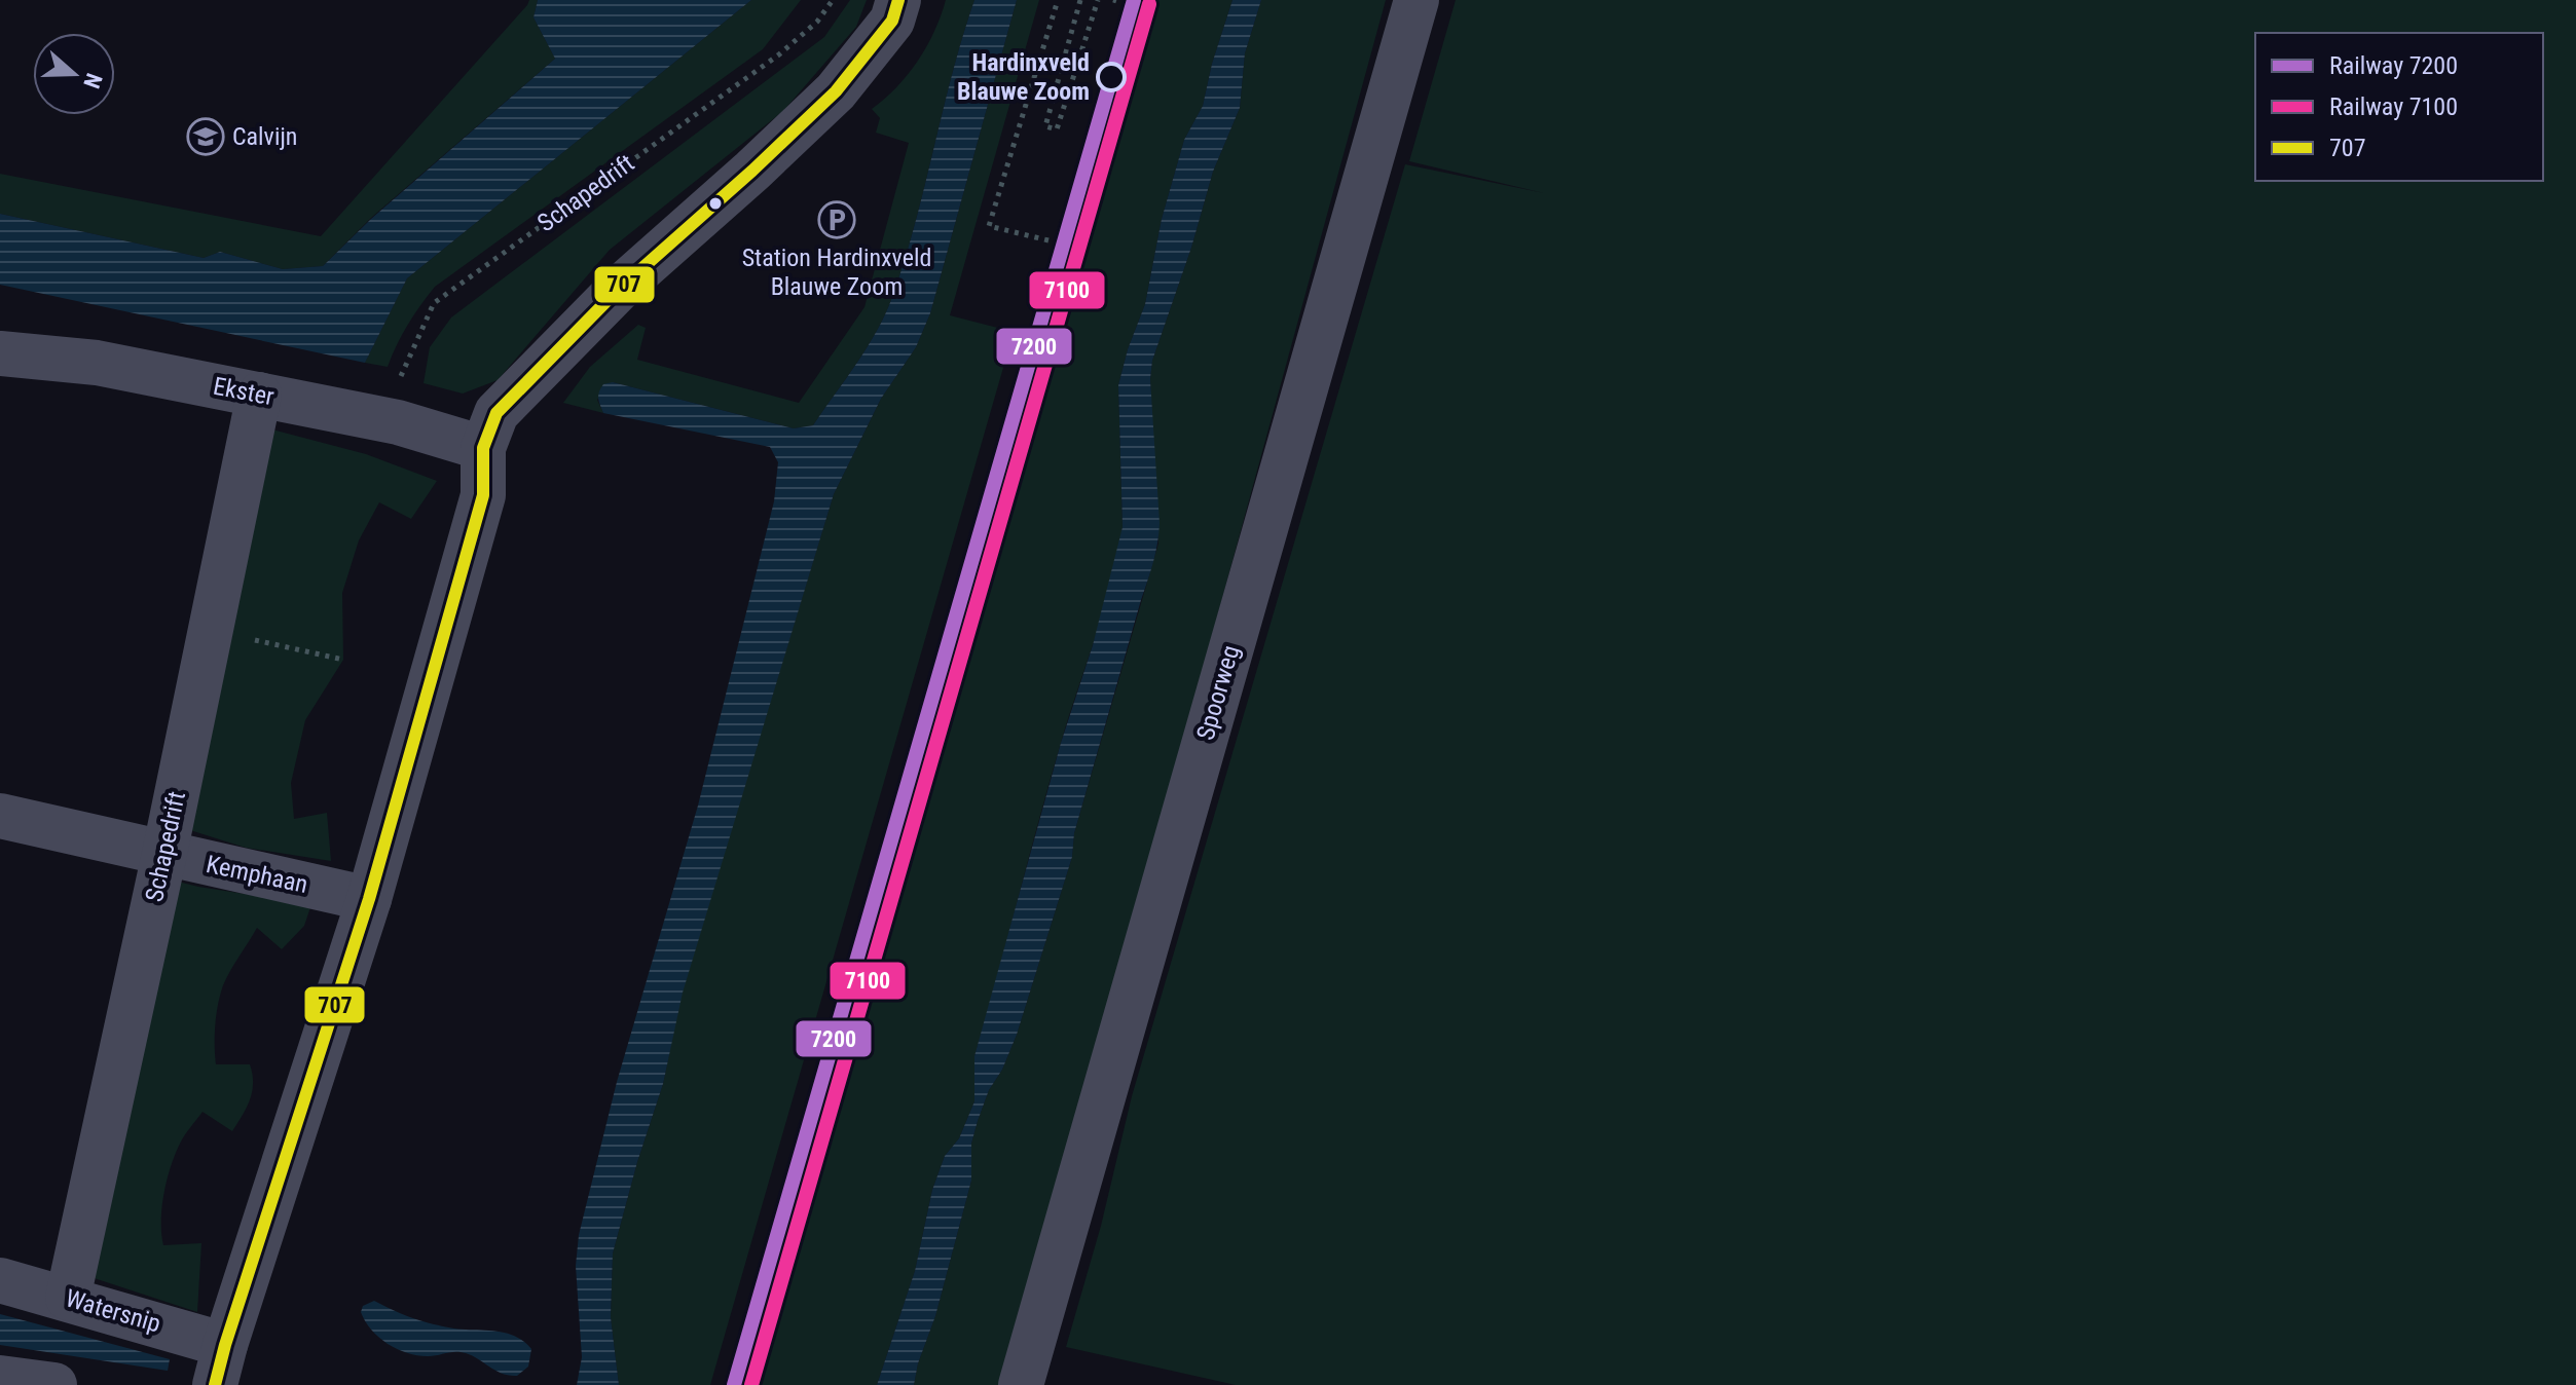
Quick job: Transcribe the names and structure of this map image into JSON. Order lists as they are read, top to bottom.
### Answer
{
  "streets": {
    "street": [
      "Schapedrift",
      "Ekster",
      "Spoorweg",
      "Kemphaan",
      "Watersnip"
    ]
  },
  "crossings": [
    ["Schapedrift", "Ekster"],
    ["Schapedrift", "Kemphaan"],
    ["Schapedrift", "Watersnip"]
  ],
  "places": {
    "other": ["Hardinxveld Blauwe Zoom"],
    "school or university": ["Calvijn"],
    "parking": ["Station Hardinxveld Blauwe Zoom"]
  },
  "lines": ["rail line 7200", "transit line 707", "rail line 7100"],
  "legend": ["Railway 7200", "Railway 7100", "707"],
  "north": "right"
}
